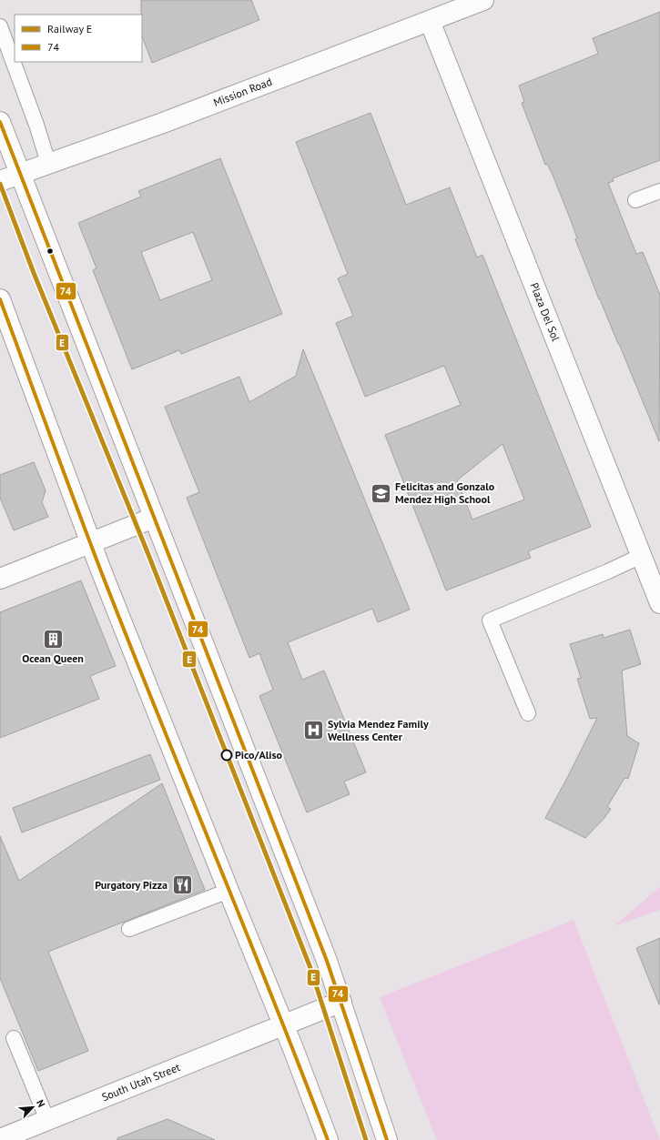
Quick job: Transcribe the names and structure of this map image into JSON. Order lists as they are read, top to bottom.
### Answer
{
  "streets": {
    "main road": ["Mission Road", "Plaza Del Sol", "South Utah Street"]
  },
  "crossings": [
    ["Mission Road", "Plaza Del Sol"]
  ],
  "places": {
    "school or university": ["Felicitas and Gonzalo Mendez High School"],
    "building": ["Ocean Queen"],
    "hospital": ["Sylvia Mendez Family Wellness Center"],
    "other": ["Pico/Aliso"],
    "restaurant": ["Purgatory Pizza"]
  },
  "lines": ["transit line 74", "rail line E"],
  "legend": ["Railway E", "74"],
  "north": "top right"
}
